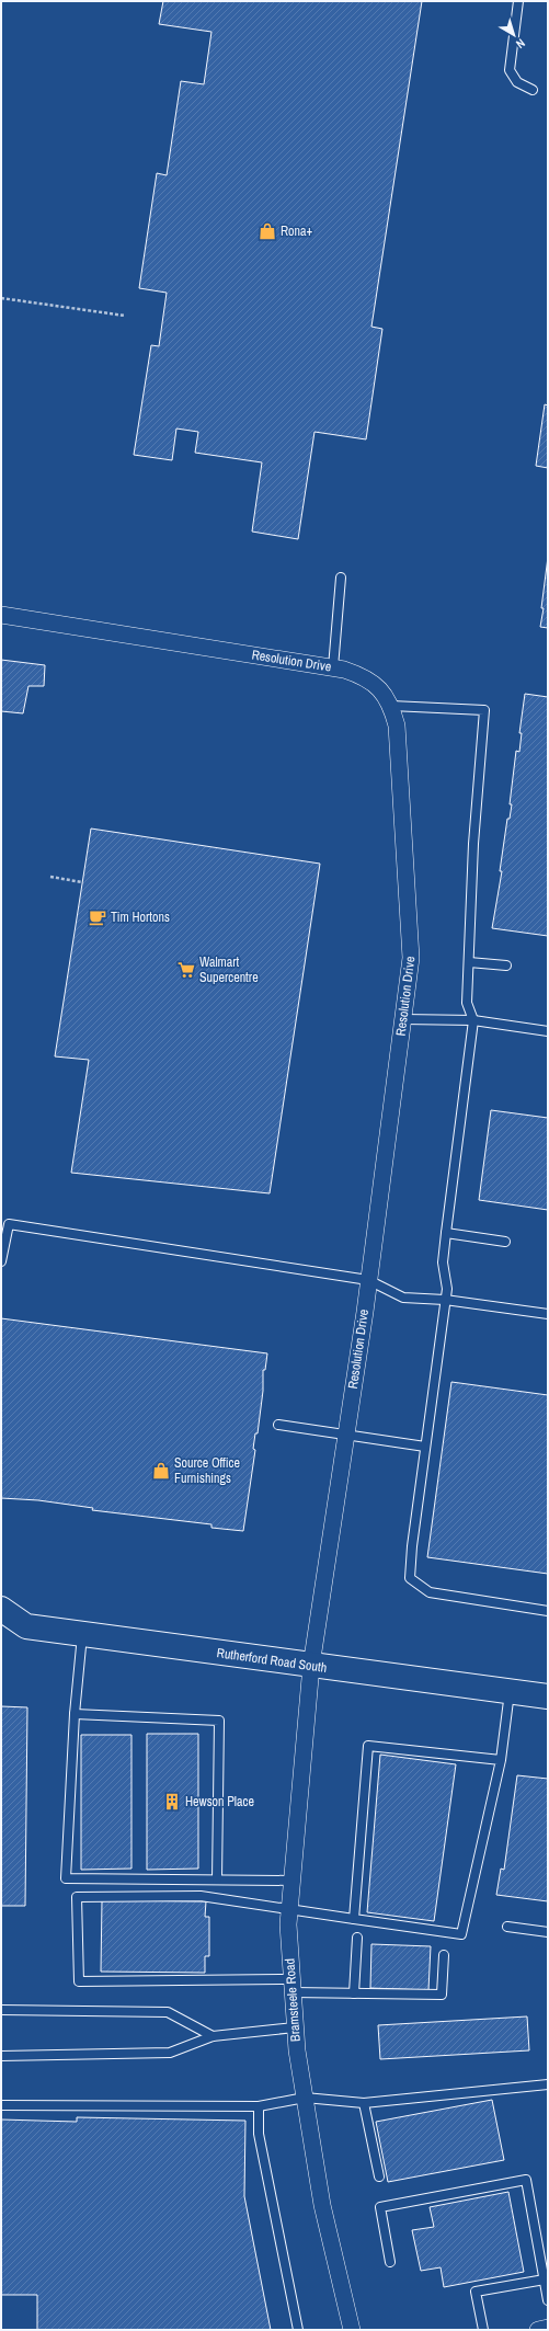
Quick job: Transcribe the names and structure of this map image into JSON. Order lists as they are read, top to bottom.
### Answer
{
  "streets": {
    "street": ["Resolution Drive", "Rutherford Road South", "Bramsteele Road"]
  },
  "crossings": [
    ["Resolution Drive", "Rutherford Road South"],
    ["Resolution Drive", "Bramsteele Road"],
    ["Rutherford Road South", "Bramsteele Road"]
  ],
  "places": {
    "shop": ["Rona+", "Source Office Furnishings"],
    "cafe": ["Tim Hortons"],
    "supermarket": ["Walmart Supercentre"],
    "building": ["Hewson Place"]
  },
  "north": "bottom right"
}
